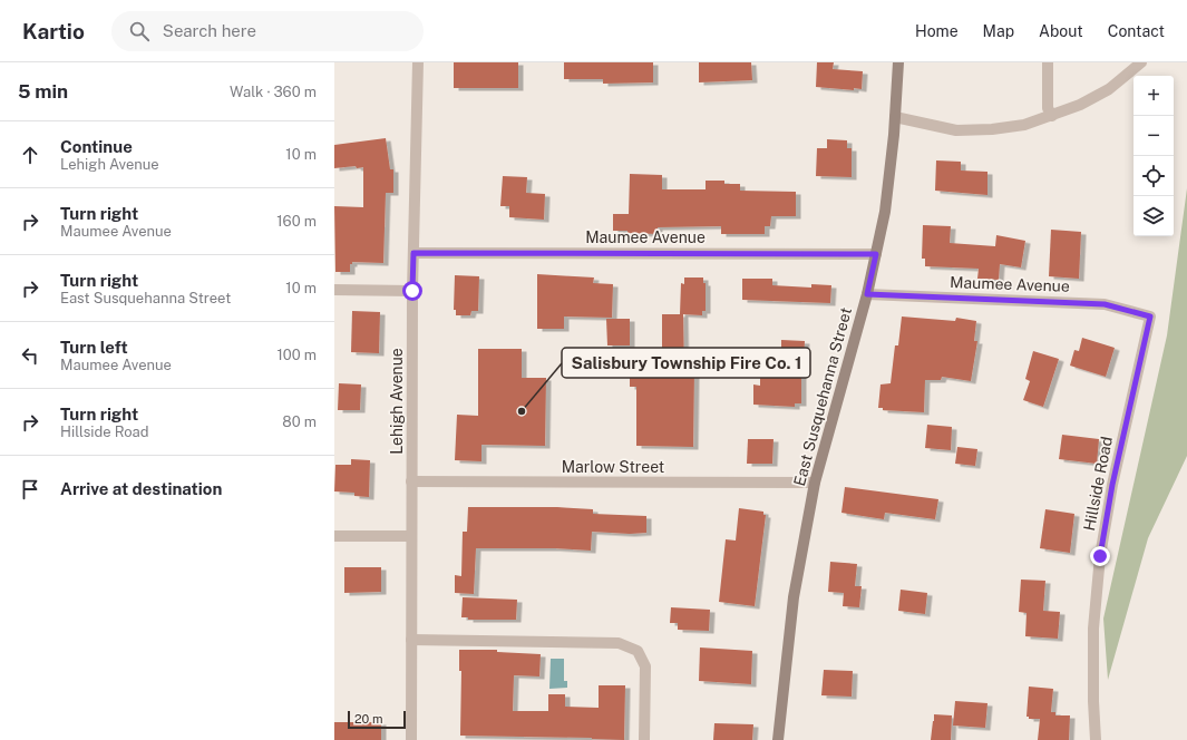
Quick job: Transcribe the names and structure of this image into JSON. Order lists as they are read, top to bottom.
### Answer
{
  "streets": {
    "main road": ["East Susquehanna Street"],
    "street": [
      "Maumee Avenue",
      "Lehigh Avenue",
      "Marlow Street",
      "Hillside Road"
    ]
  },
  "crossings": [
    ["Maumee Avenue", "East Susquehanna Street"],
    ["Maumee Avenue", "Lehigh Avenue"],
    ["Maumee Avenue", "Hillside Road"],
    ["East Susquehanna Street", "Marlow Street"],
    ["Lehigh Avenue", "Marlow Street"]
  ],
  "places": ["Salisbury Township Fire Co. 1"],
  "scale_bar": "20 m",
  "page": {
    "header": "Kartio",
    "search": "Search here",
    "nav": [
      "Home",
      "Map",
      "About",
      "Contact"
    ],
    "heading": ["5 min", "Walk · 360 m"],
    "map_buttons": ["+", "−"],
    "list": [
      ["Continue", "Lehigh Avenue", "10 m"],
      ["Turn right", "Maumee Avenue", "160 m"],
      ["Turn right", "East Susquehanna Street", "10 m"],
      ["Turn left", "Maumee Avenue", "100 m"],
      ["Turn right", "Hillside Road", "80 m"],
      "Arrive at destination"
    ],
    "scale": "20 m"
  }
}
